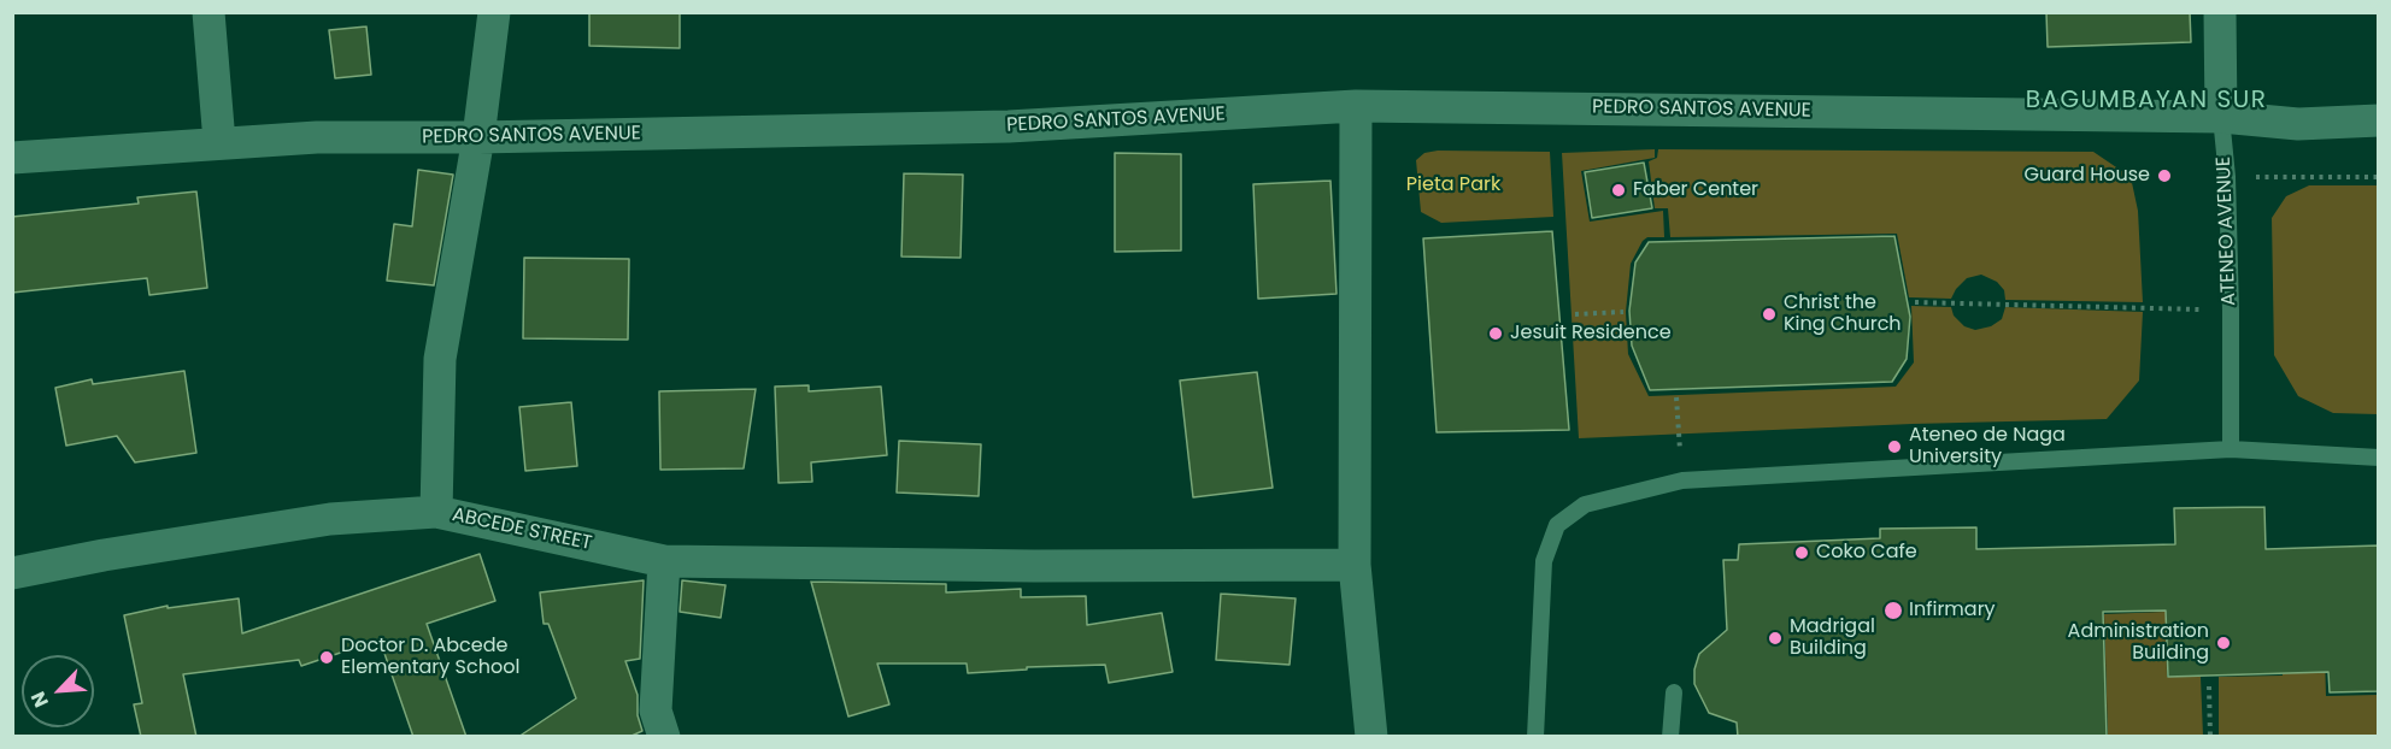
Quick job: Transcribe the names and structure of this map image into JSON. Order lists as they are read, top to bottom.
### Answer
{
  "streets": {
    "street": ["PEDRO SANTOS AVENUE", "ATENEO AVENUE", "ABCEDE STREET"]
  },
  "crossings": [
    ["PEDRO SANTOS AVENUE", "ATENEO AVENUE"]
  ],
  "districts": ["BAGUMBAYAN SUR"],
  "parks": ["Pieta Park"],
  "places": [
    "Guard House",
    "Faber Center",
    "Christ the King Church",
    "Jesuit Residence",
    "Ateneo de Naga University",
    "Coko Cafe",
    "Infirmary",
    "Madrigal Building",
    "Administration Building",
    "Doctor D. Abcede Elementary School"
  ],
  "north": "bottom left"
}
